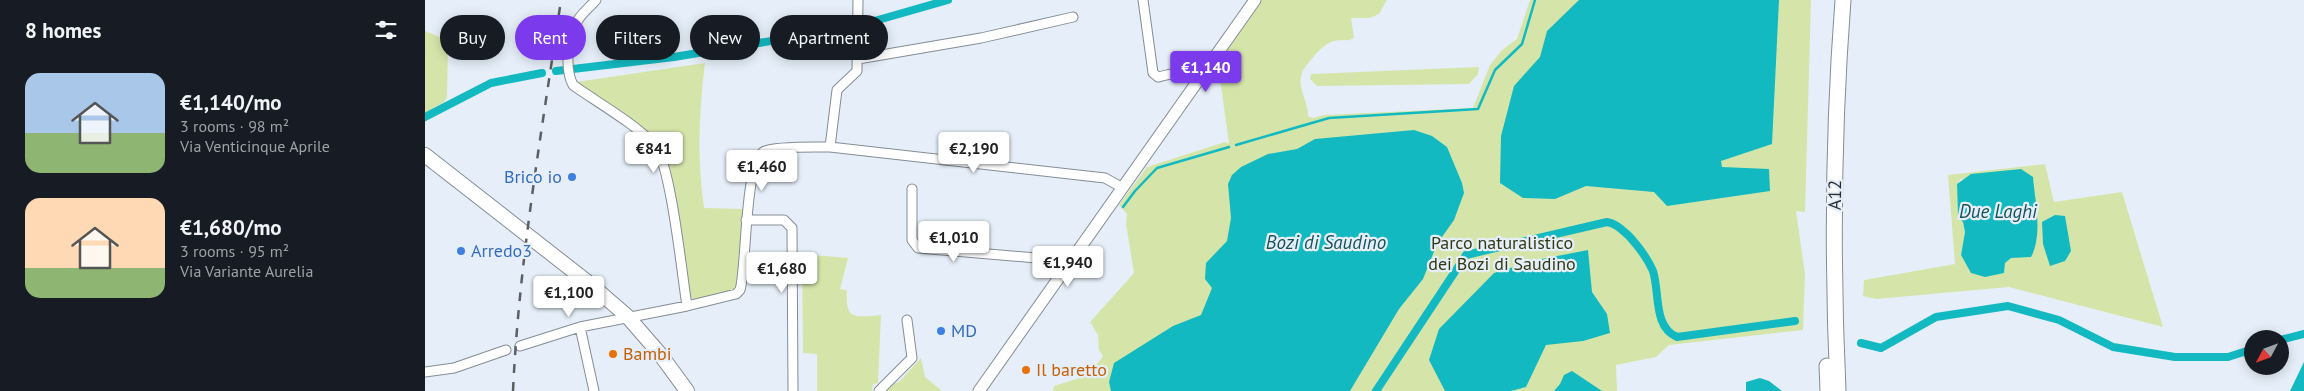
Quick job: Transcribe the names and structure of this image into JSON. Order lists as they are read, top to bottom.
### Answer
{
  "streets": {
    "highway": ["A12"]
  },
  "water": ["Due Laghi", "Bozi di Saudino"],
  "parks": ["Parco naturalistico dei Bozi di Saudino"],
  "places": [
    "Brico io",
    "Arredo3",
    "MD",
    "Bambi",
    "Il baretto"
  ],
  "north": "bottom left",
  "page": {
    "heading": "8 homes",
    "chip": [
      "Buy",
      "Rent",
      "Filters",
      "New",
      "Apartment"
    ],
    "price": [
      "€1,140",
      "€841",
      "€2,190",
      "€1,460",
      "€1,010",
      "€1,940",
      "€1,680",
      "€1,100"
    ],
    "list": [
      {
        "name": "€1,140/mo",
        "note": "3 rooms · 98 m² · Via Venticinque Aprile"
      },
      {
        "name": "€1,680/mo",
        "note": "3 rooms · 95 m² · Via Variante Aurelia"
      }
    ]
  }
}
